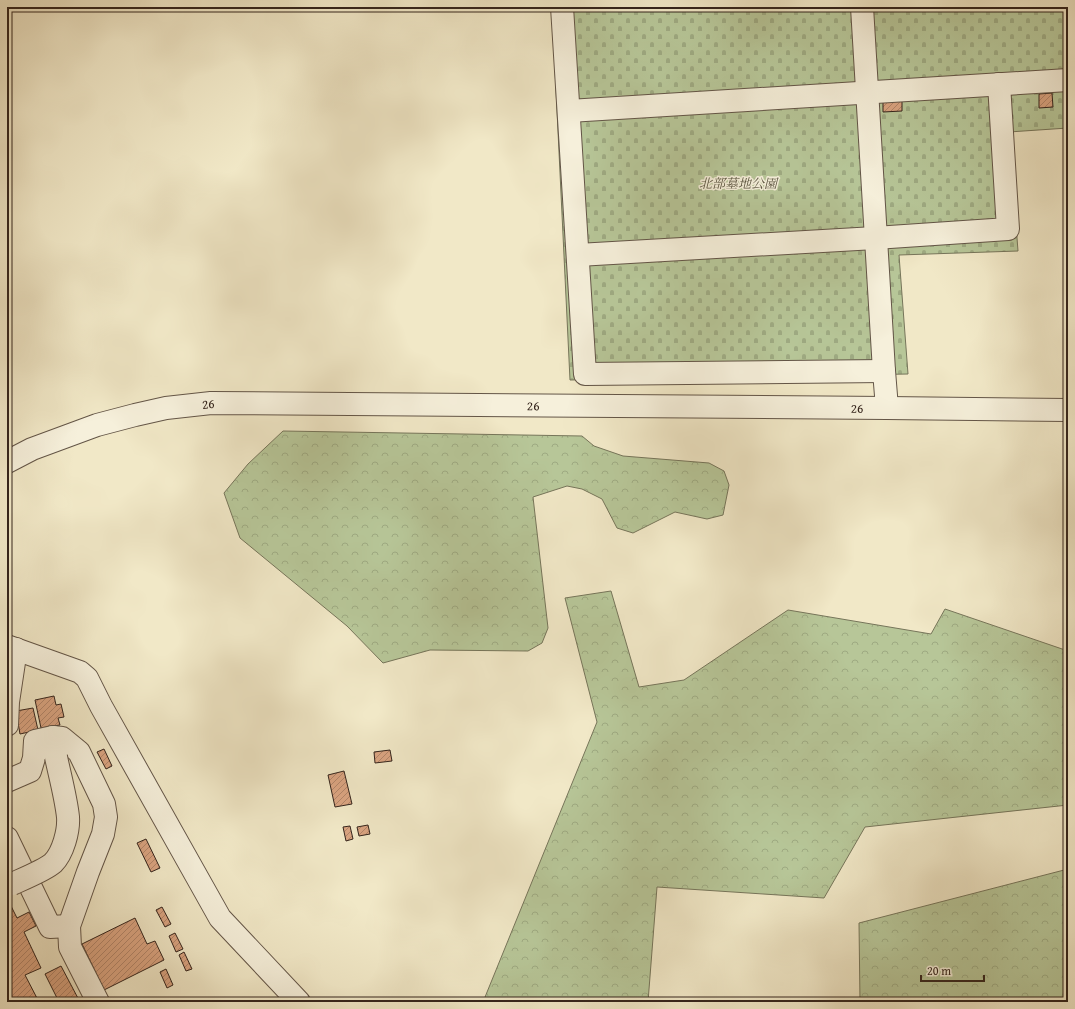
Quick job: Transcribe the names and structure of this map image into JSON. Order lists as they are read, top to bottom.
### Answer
{
  "streets": {
    "street": ["26"]
  },
  "parks": ["北部墓地公園"],
  "scale_bar": "20 m"
}
